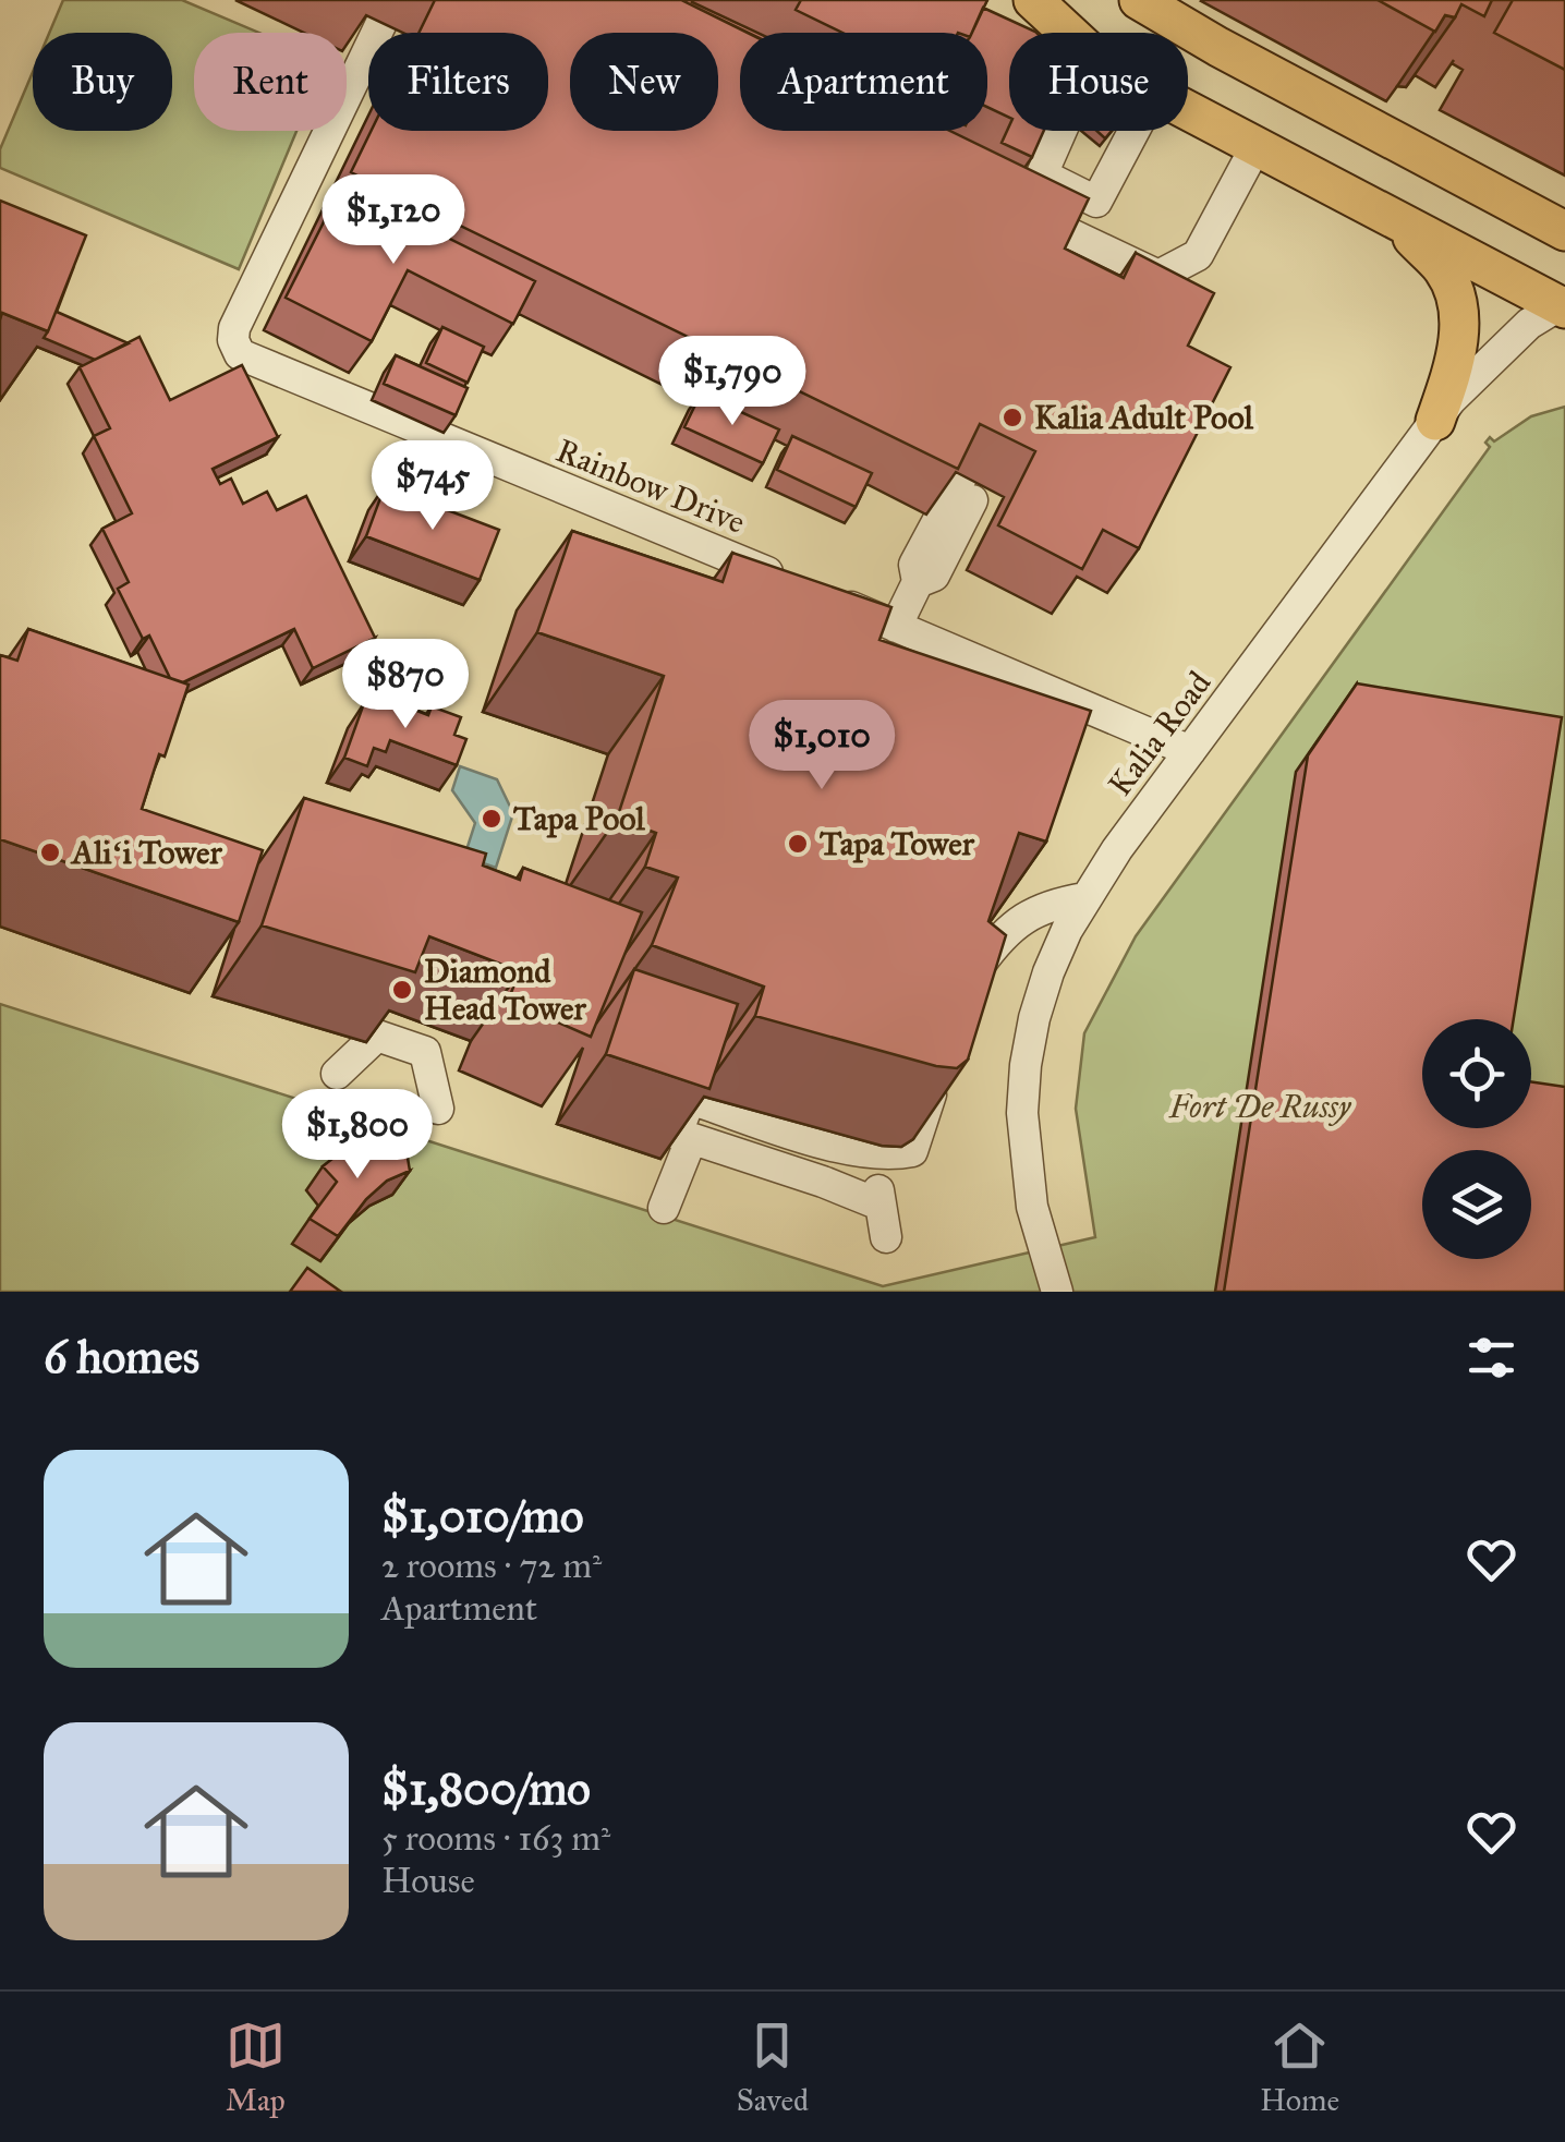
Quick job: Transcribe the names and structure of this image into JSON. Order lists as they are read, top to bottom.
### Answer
{
  "streets": {
    "street": ["Rainbow Drive", "Kalia Road"]
  },
  "parks": ["Fort De Russy"],
  "places": [
    "Kalia Adult Pool",
    "Tapa Pool",
    "Tapa Tower",
    "Aliʻi Tower",
    "Diamond Head Tower"
  ],
  "page": {
    "chip": [
      "Buy",
      "Rent",
      "Filters",
      "New",
      "Apartment",
      "House"
    ],
    "price": [
      "$1,120",
      "$1,790",
      "$745",
      "$870",
      "$1,010",
      "$1,800"
    ],
    "heading": "6 homes",
    "list": [
      {
        "name": "$1,010/mo",
        "note": "2 rooms · 72 m² · Apartment"
      },
      {
        "name": "$1,800/mo",
        "note": "5 rooms · 163 m² · House"
      }
    ],
    "tabs": ["Map", "Saved", "Home"]
  }
}
